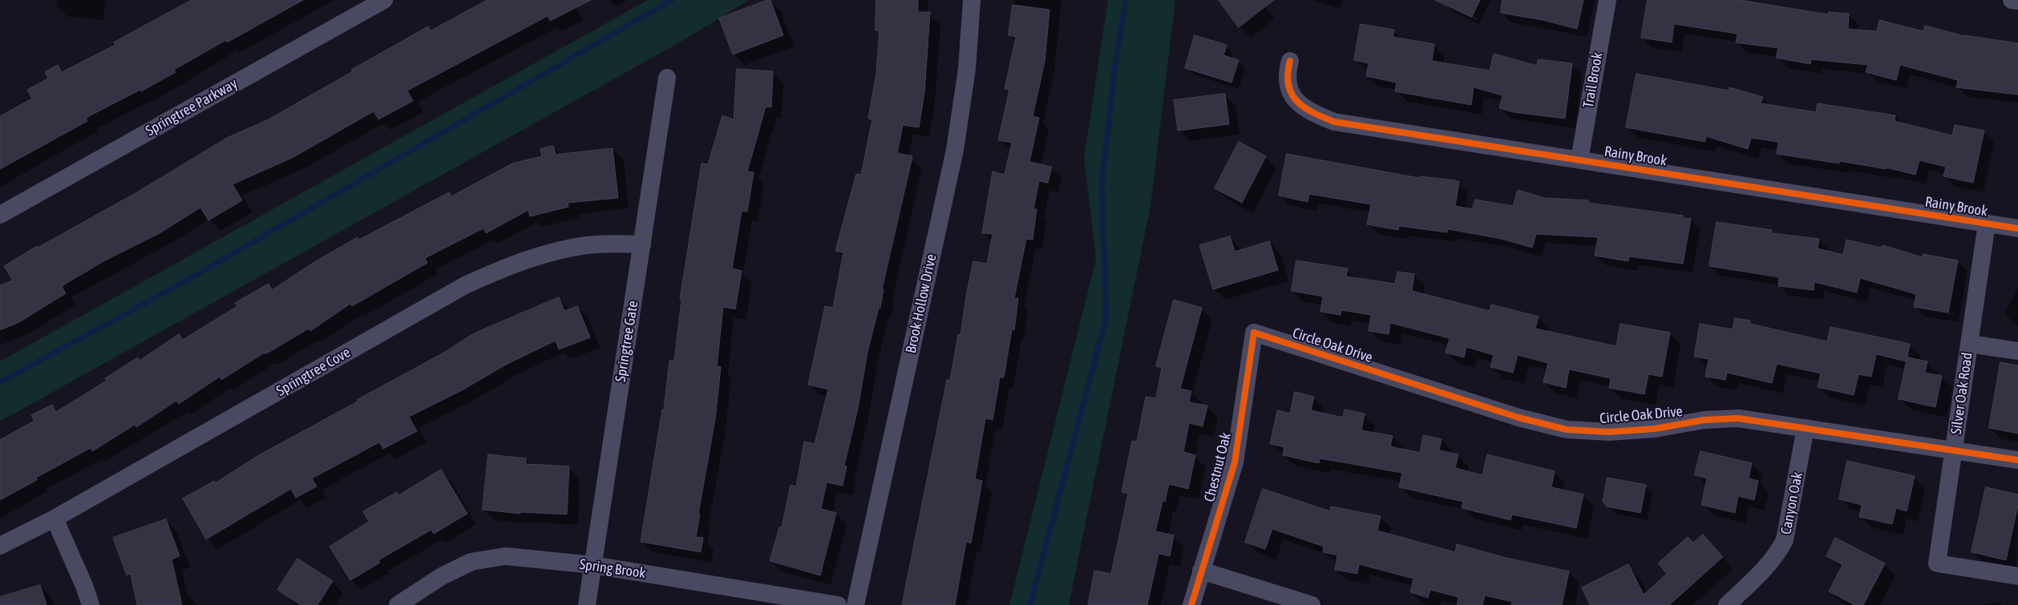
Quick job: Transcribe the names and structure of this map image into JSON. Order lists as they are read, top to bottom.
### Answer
{
  "streets": {
    "street": [
      "Trail Brook",
      "Springtree Parkway",
      "Rainy Brook",
      "Brook Hollow Drive",
      "Springtree Gate",
      "Circle Oak Drive",
      "Springtree Cove",
      "Silver Oak Road",
      "Chestnut Oak",
      "Canyon Oak",
      "Spring Brook"
    ]
  },
  "crossings": [
    ["Trail Brook", "Rainy Brook"],
    ["Rainy Brook", "Silver Oak Road"],
    ["Springtree Gate", "Springtree Cove"],
    ["Springtree Gate", "Spring Brook"],
    ["Circle Oak Drive", "Silver Oak Road"],
    ["Circle Oak Drive", "Chestnut Oak"],
    ["Circle Oak Drive", "Canyon Oak"]
  ]
}
